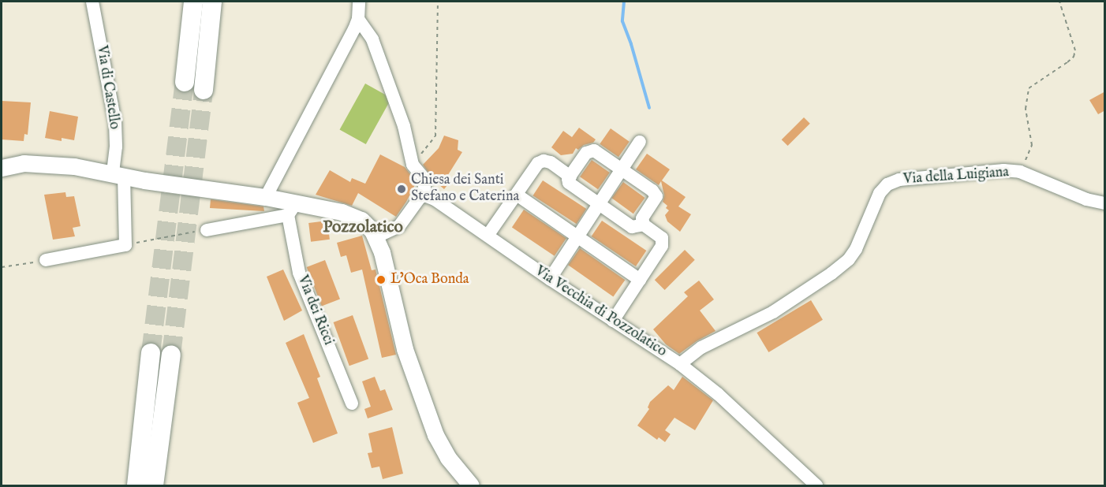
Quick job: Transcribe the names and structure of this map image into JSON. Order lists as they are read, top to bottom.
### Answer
{
  "streets": {
    "street": [
      "Via di Castello",
      "Via della Luigiana",
      "Via dei Ricci",
      "Via Vecchia di Pozzolatico"
    ]
  },
  "crossings": [
    ["Via della Luigiana", "Via Vecchia di Pozzolatico"]
  ],
  "districts": ["Pozzolatico"],
  "places": ["Chiesa dei Santi Stefano e Caterina", "L’Oca Bonda"]
}
